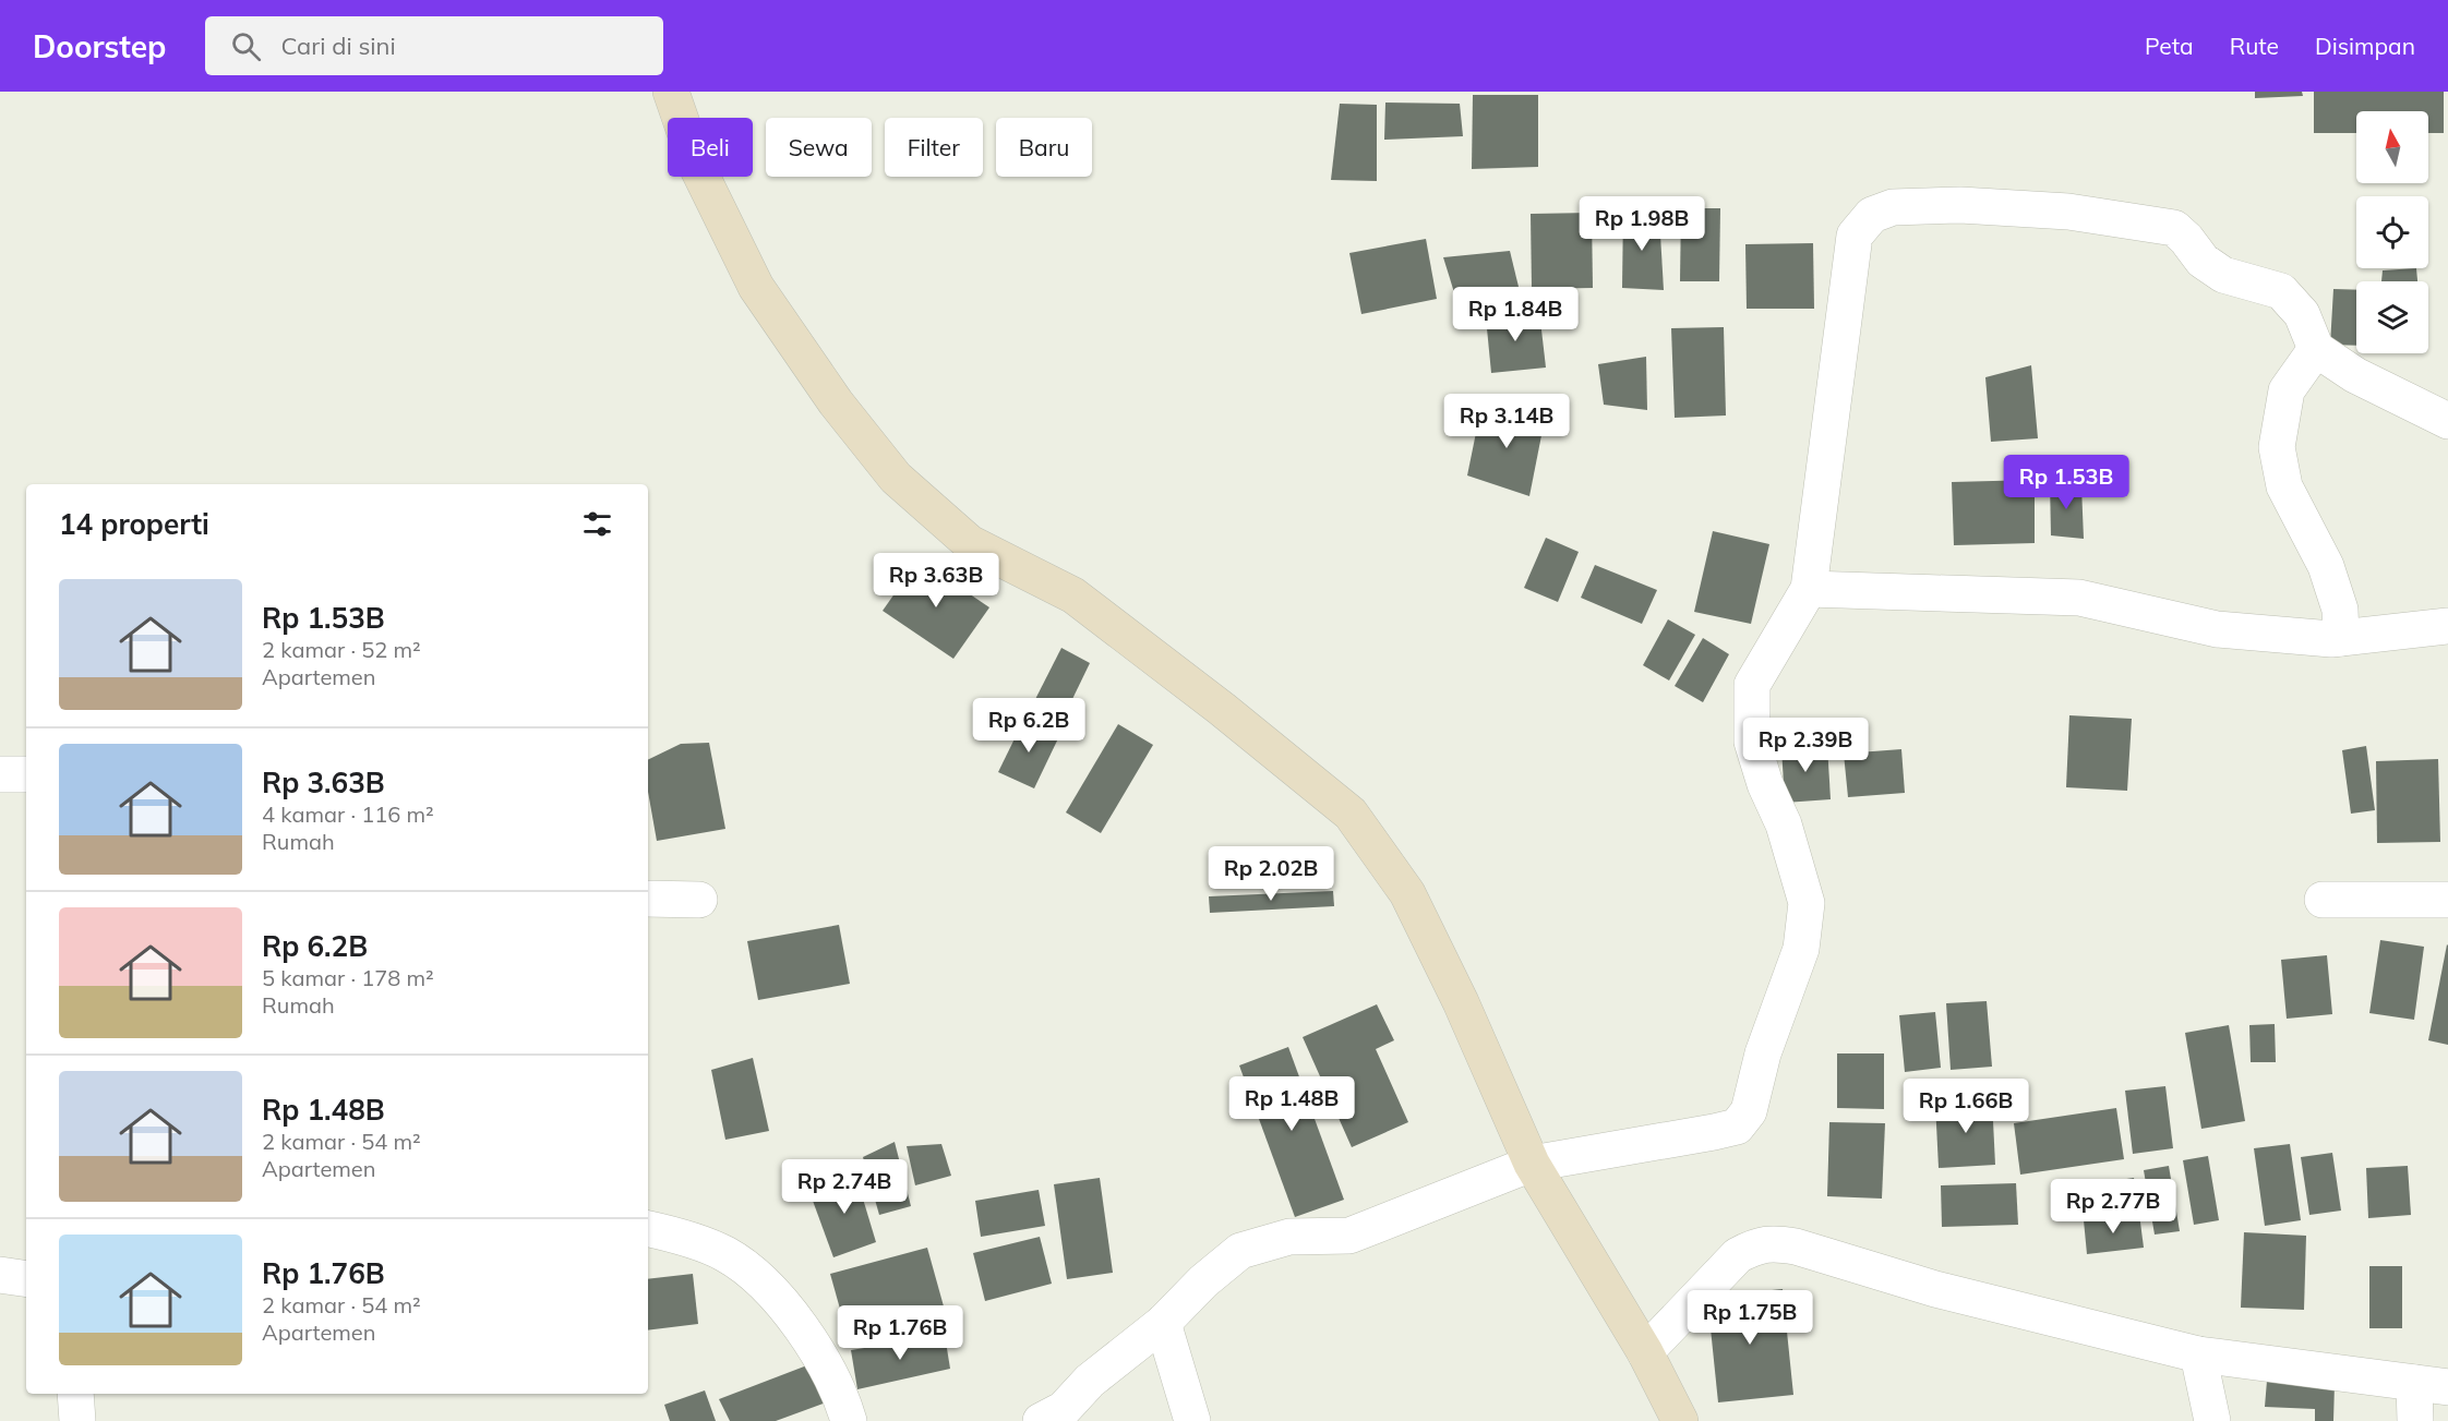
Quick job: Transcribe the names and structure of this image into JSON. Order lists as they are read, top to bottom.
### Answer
{
  "north": "top",
  "page": {
    "header": "Doorstep",
    "search": "Cari di sini",
    "nav": ["Peta", "Rute", "Disimpan"],
    "chip": [
      "Beli",
      "Sewa",
      "Filter",
      "Baru"
    ],
    "price": [
      "Rp 1.98B",
      "Rp 1.84B",
      "Rp 3.14B",
      "Rp 1.53B",
      "Rp 3.63B",
      "Rp 6.2B",
      "Rp 2.39B",
      "Rp 2.02B",
      "Rp 1.48B",
      "Rp 1.66B",
      "Rp 2.74B",
      "Rp 2.77B",
      "Rp 1.75B",
      "Rp 1.76B"
    ],
    "heading": "14 properti",
    "list": [
      {
        "name": "Rp 1.53B",
        "note": "2 kamar · 52 m² · Apartemen"
      },
      {
        "name": "Rp 3.63B",
        "note": "4 kamar · 116 m² · Rumah"
      },
      {
        "name": "Rp 6.2B",
        "note": "5 kamar · 178 m² · Rumah"
      },
      {
        "name": "Rp 1.48B",
        "note": "2 kamar · 54 m² · Apartemen"
      },
      {
        "name": "Rp 1.76B",
        "note": "2 kamar · 54 m² · Apartemen"
      }
    ]
  }
}
